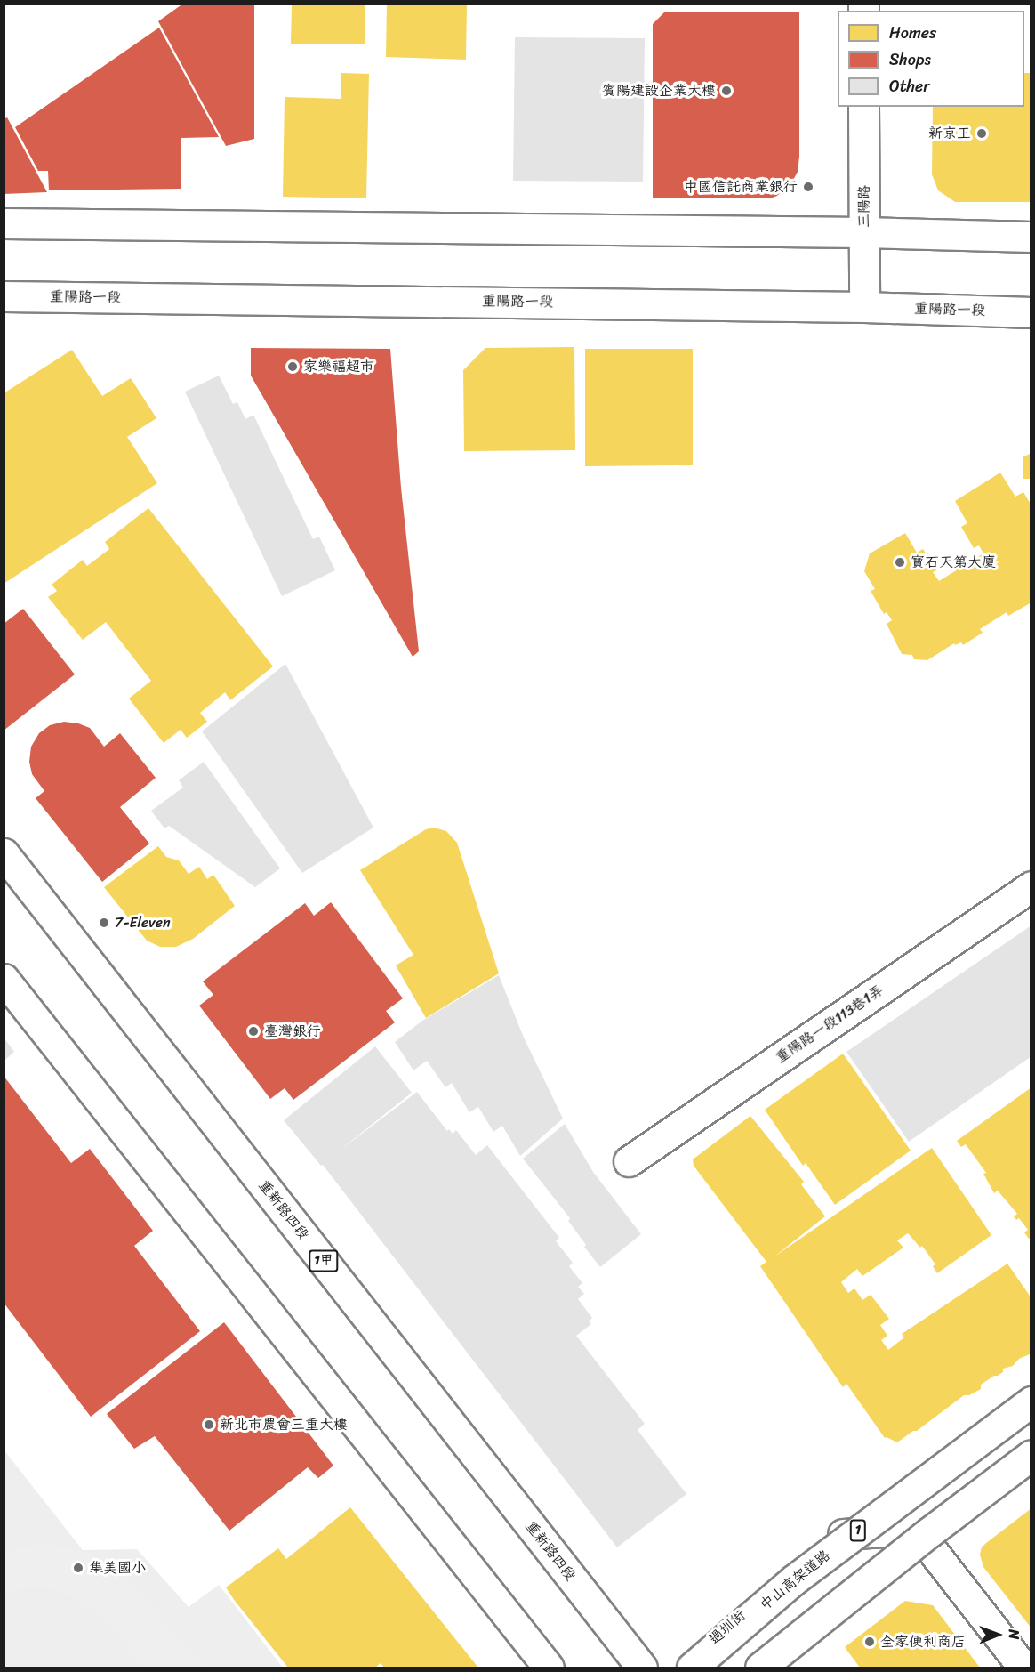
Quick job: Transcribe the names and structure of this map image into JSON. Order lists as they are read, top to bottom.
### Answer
{
  "streets": {
    "main road": [
      "三陽路",
      "重陽路一段",
      "重陽路一段113巷1弄",
      "重新路四段",
      "1甲",
      "1",
      "中山高架道路",
      "過圳街"
    ]
  },
  "crossings": [
    ["三陽路", "重陽路一段"],
    ["1", "過圳街"]
  ],
  "places": [
    "賓陽建設企業大樓",
    "新京王",
    "中國信託商業銀行",
    "家樂福超市",
    "寶石天第大廈",
    "7-Eleven",
    "臺灣銀行",
    "新北市農會三重大樓",
    "集美國小",
    "全家便利商店"
  ],
  "legend": ["Homes", "Shops", "Other"],
  "north": "right"
}
